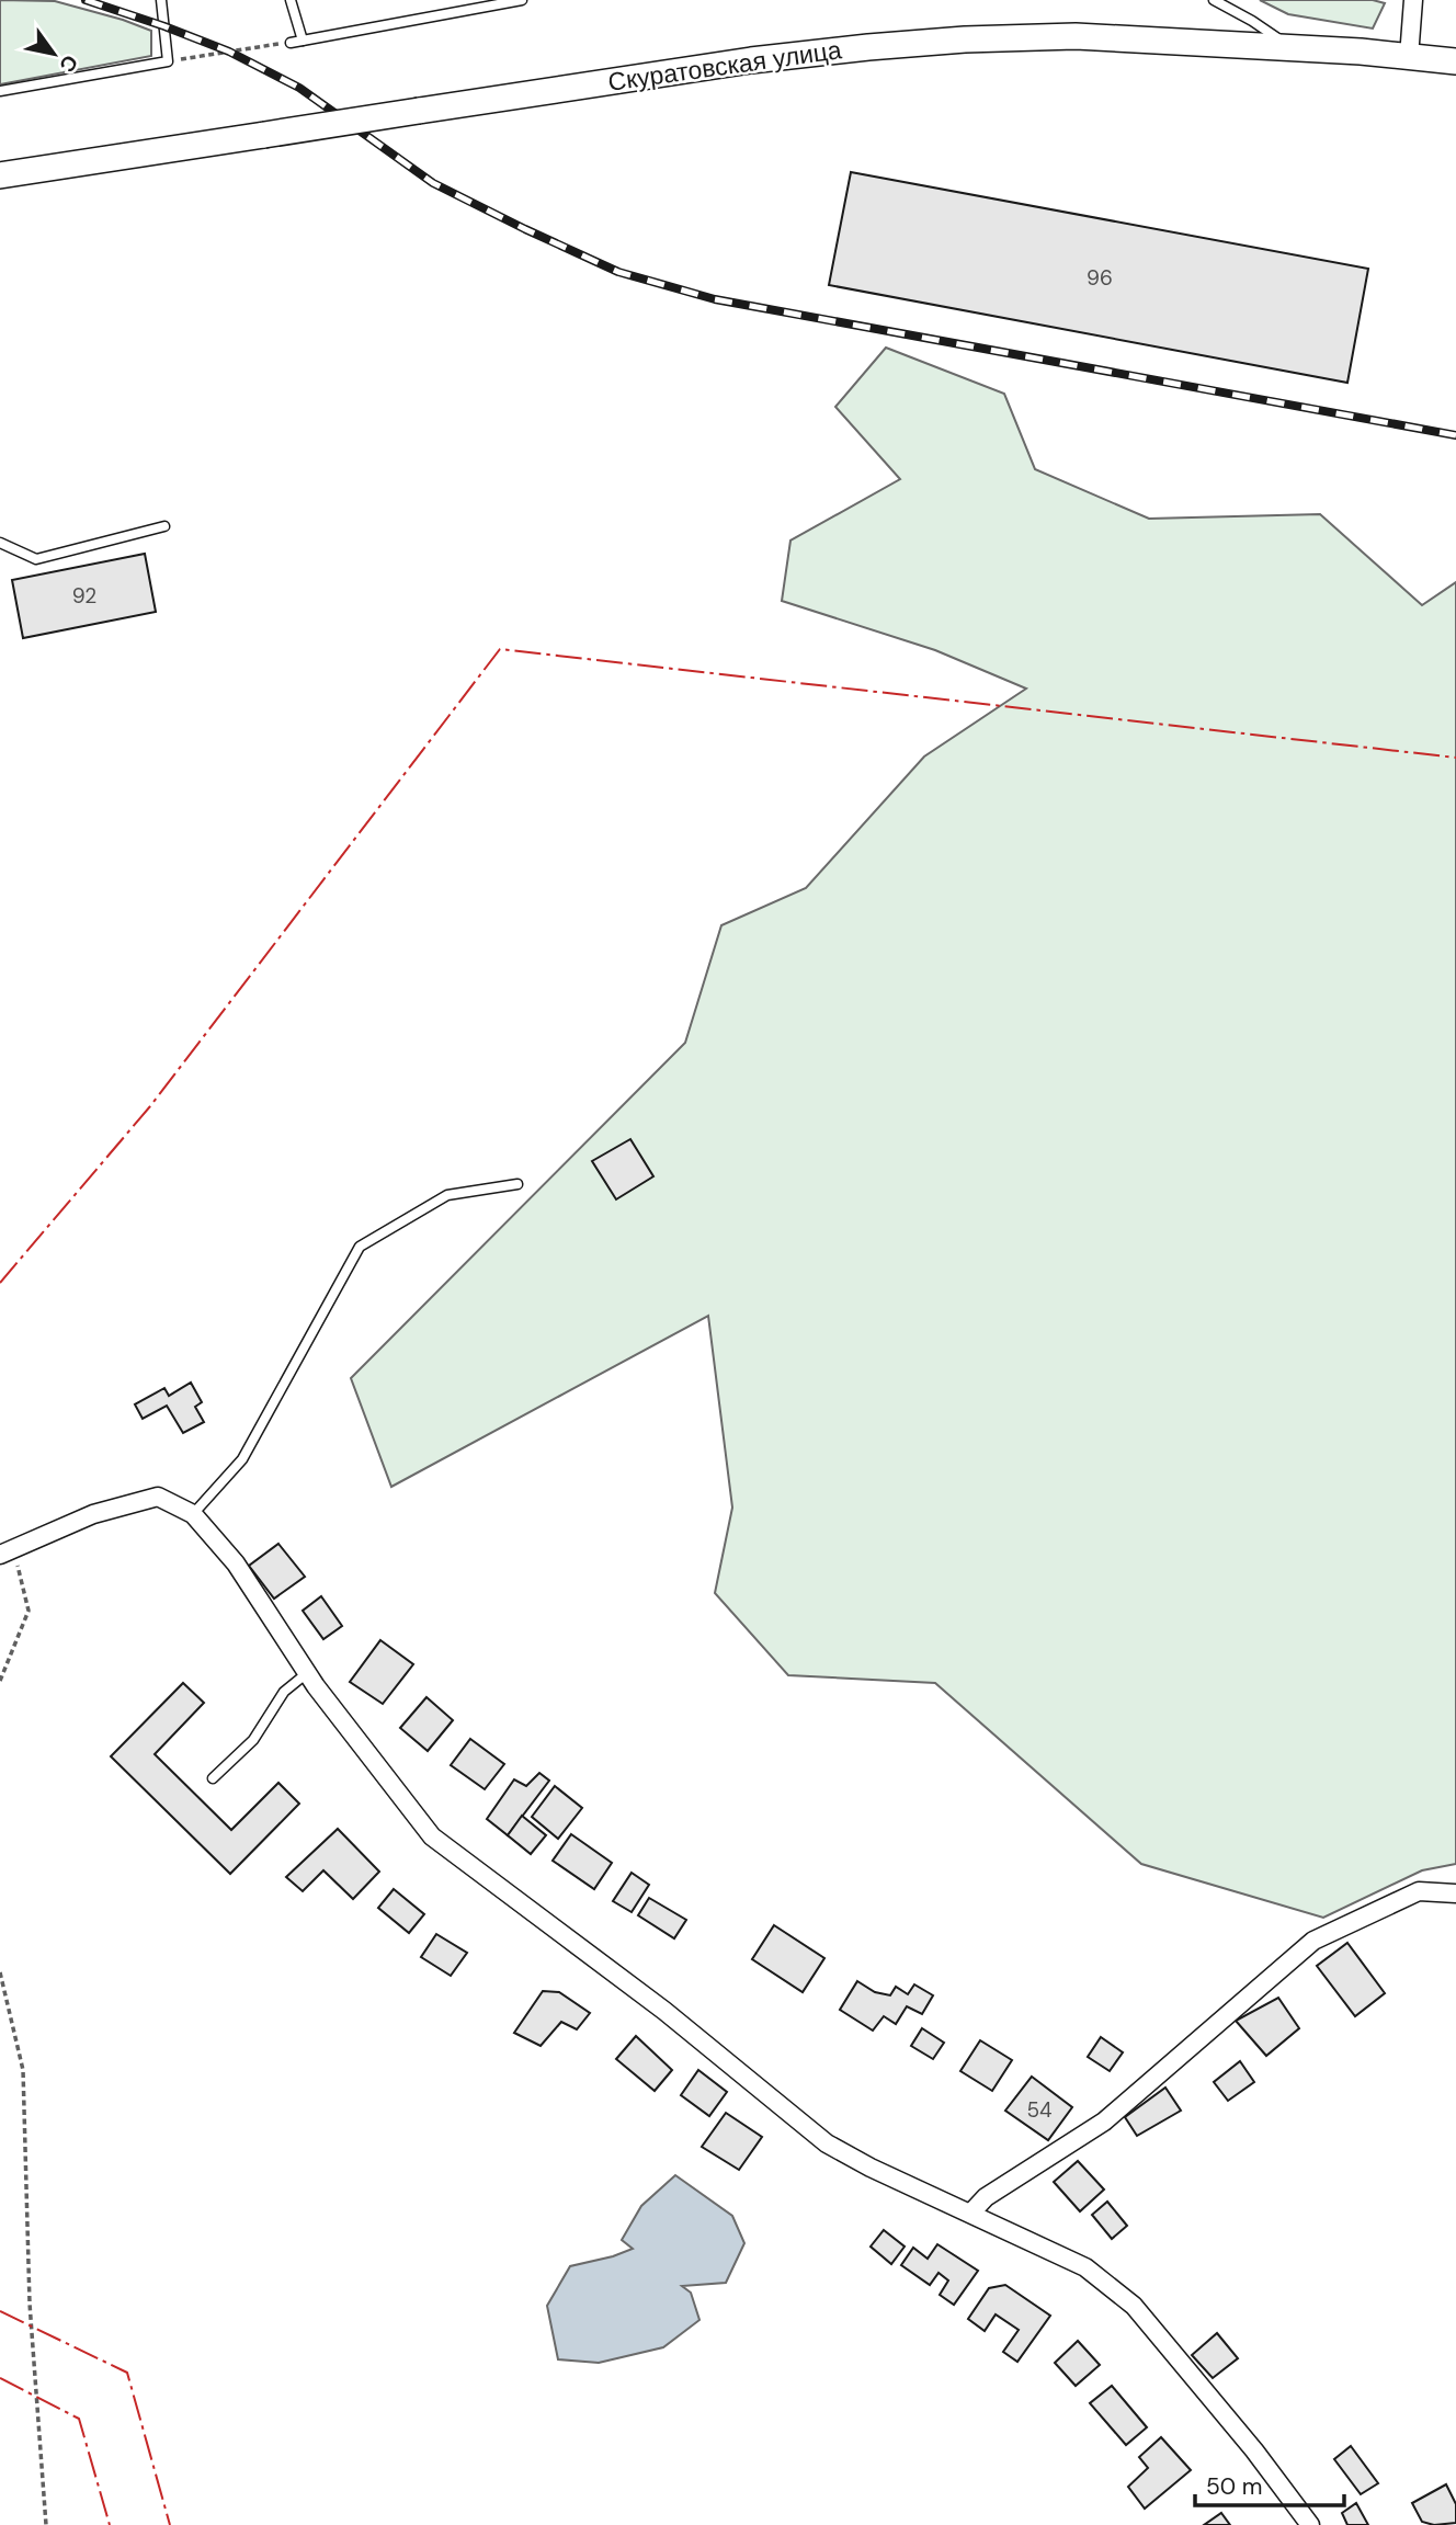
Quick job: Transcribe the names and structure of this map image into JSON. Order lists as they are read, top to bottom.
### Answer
{
  "streets": {
    "street": ["Скуратовская улица"]
  },
  "house_numbers": ["96", "92", "54"],
  "scale_bar": "50 m",
  "north": "bottom right"
}
